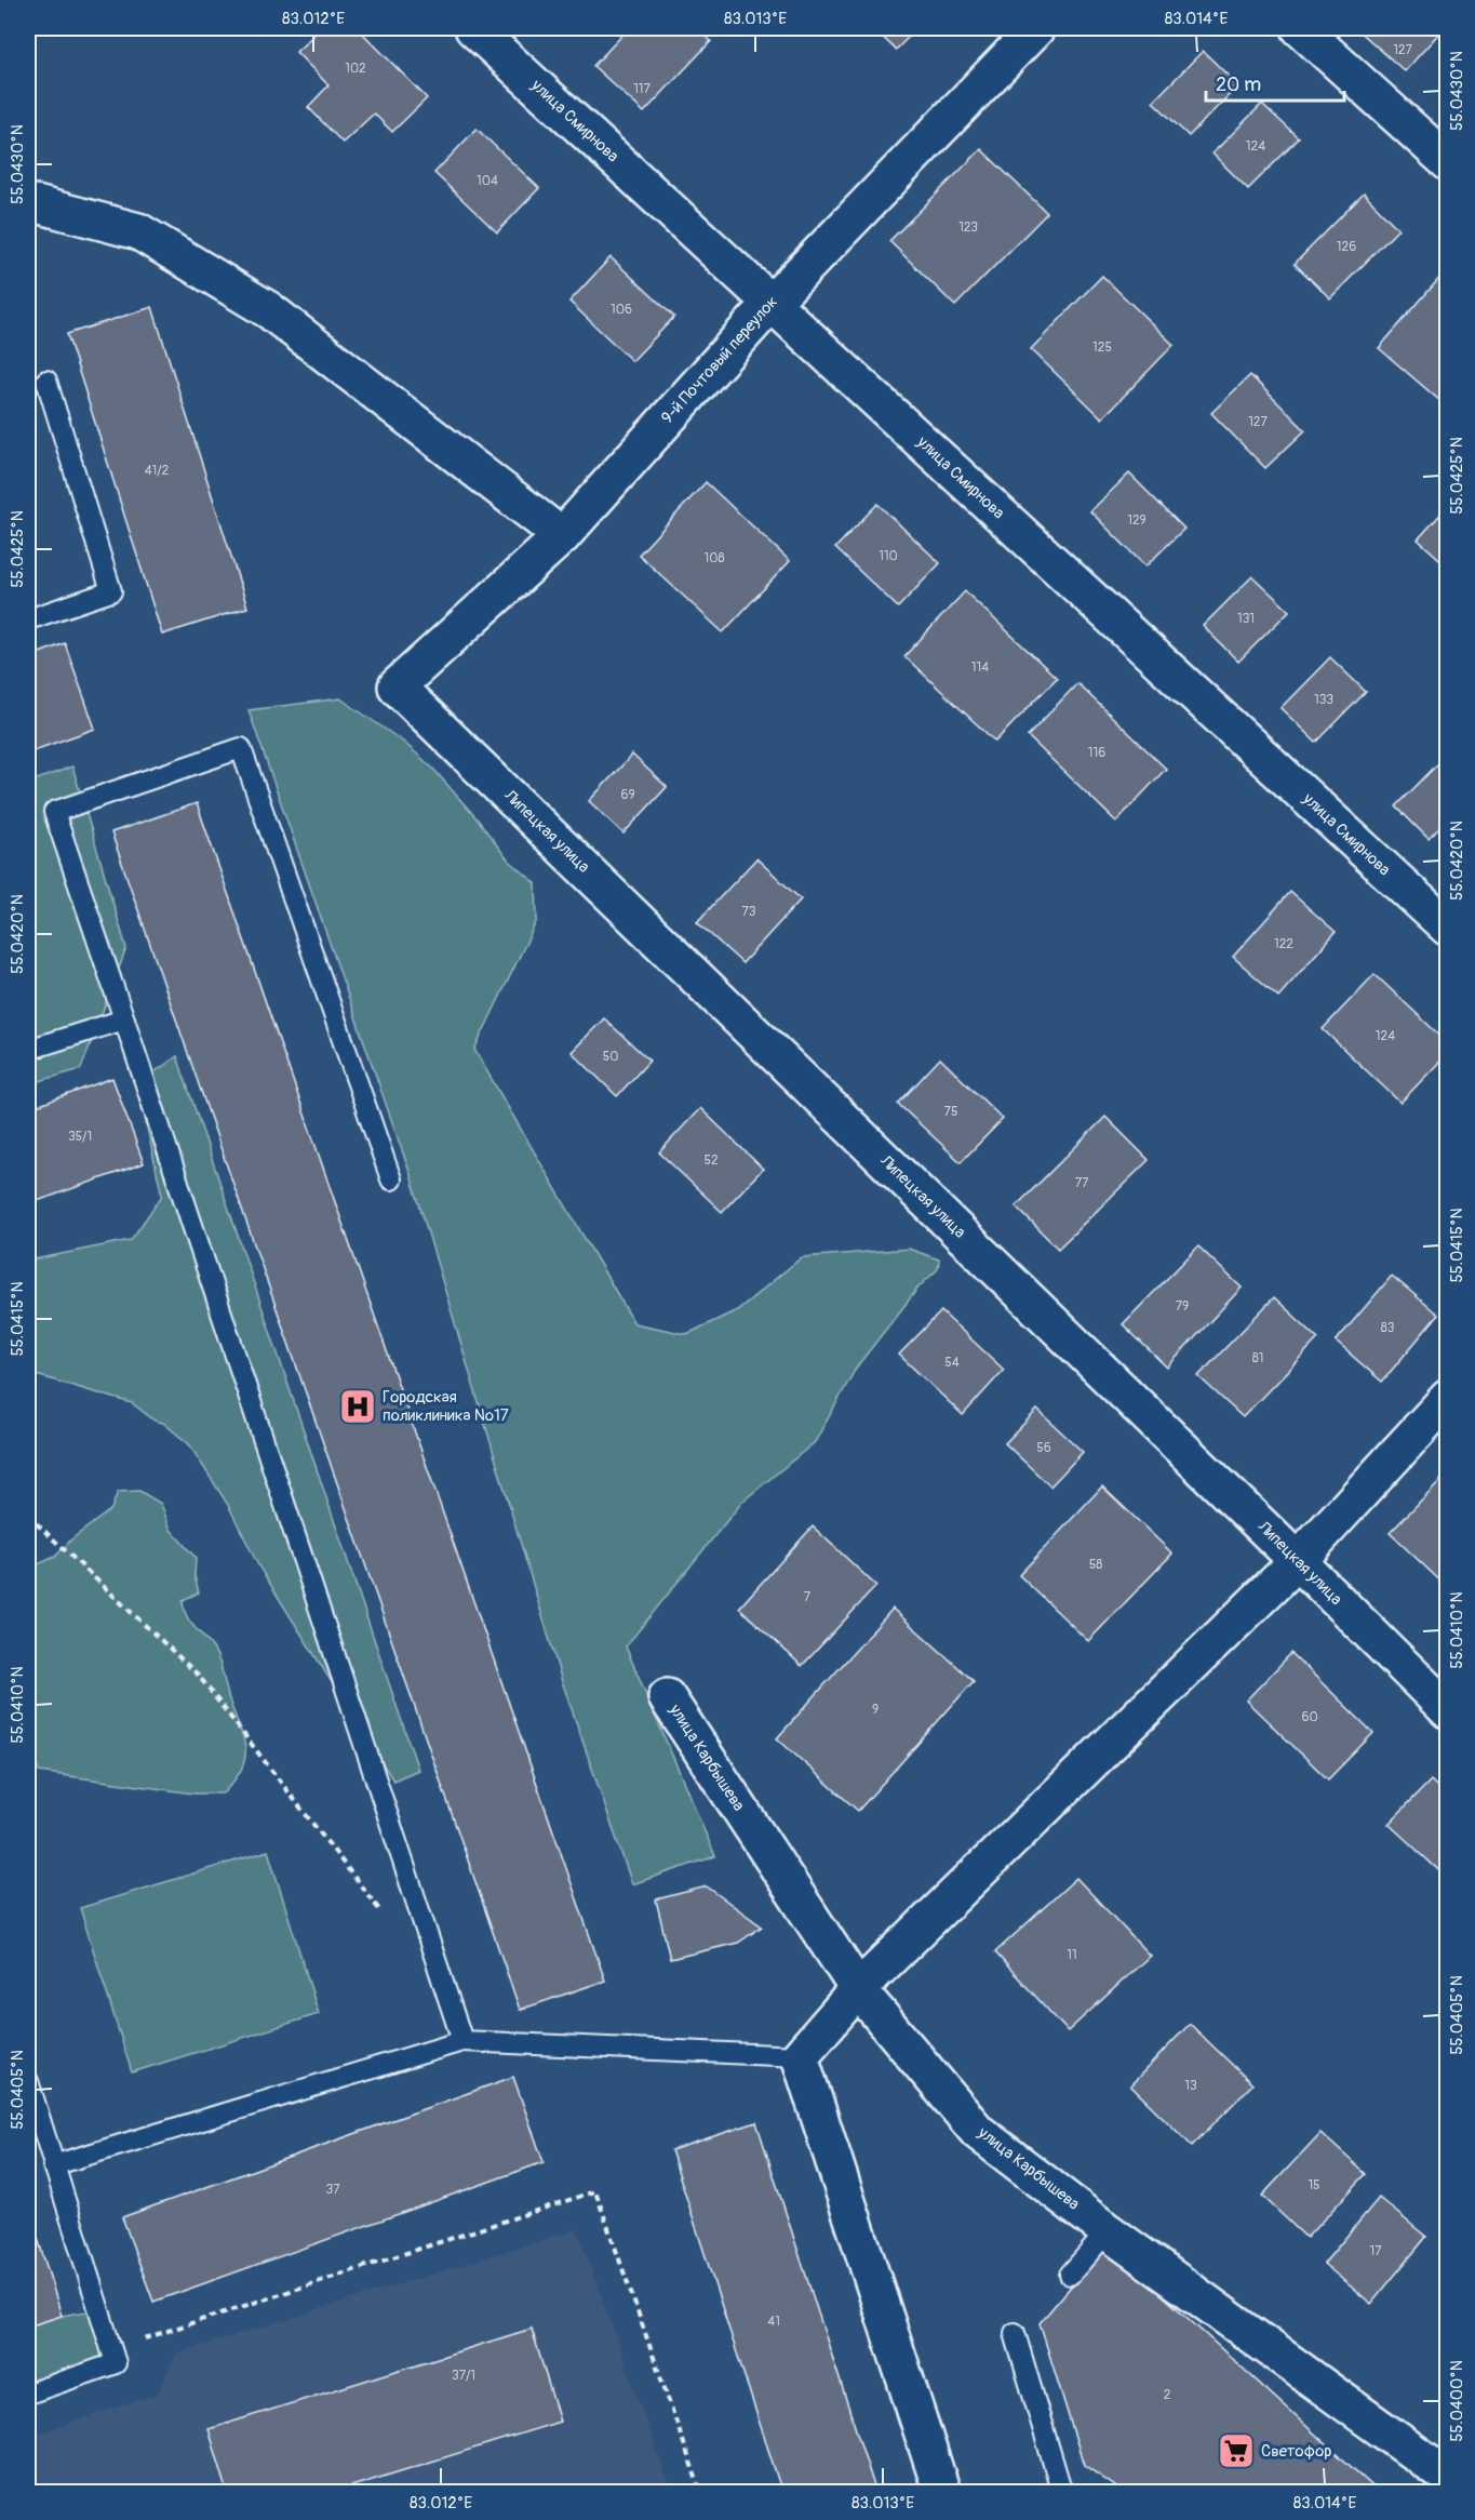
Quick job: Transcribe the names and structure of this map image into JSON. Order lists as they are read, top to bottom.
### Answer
{
  "streets": {
    "street": [
      "улица Смирнова",
      "9-й Почтовый переулок",
      "Липецкая улица",
      "улица Карбышева"
    ]
  },
  "crossings": [
    ["улица Смирнова", "9-й Почтовый переулок"],
    ["9-й Почтовый переулок", "Липецкая улица"]
  ],
  "places": {
    "hospital": ["Городская поликлиника №17"],
    "supermarket": ["Светофор"]
  },
  "house_numbers": [
    "127",
    "102",
    "117",
    "124",
    "104",
    "123",
    "126",
    "106",
    "125",
    "127",
    "41/2",
    "129",
    "110",
    "108",
    "131",
    "114",
    "133",
    "116",
    "69",
    "73",
    "122",
    "124",
    "50",
    "75",
    "35/1",
    "52",
    "77",
    "79",
    "83",
    "81",
    "54",
    "56",
    "58",
    "7",
    "9",
    "60",
    "11",
    "13",
    "15",
    "37",
    "17",
    "41",
    "37/1",
    "2"
  ],
  "scale_bar": "20 m",
  "coordinates": [
    "83.012°E",
    "83.013°E",
    "83.014°E",
    "55.0430°N",
    "55.0425°N",
    "55.0420°N",
    "55.0415°N",
    "55.0410°N",
    "55.0405°N",
    "55.0400°N"
  ]
}
